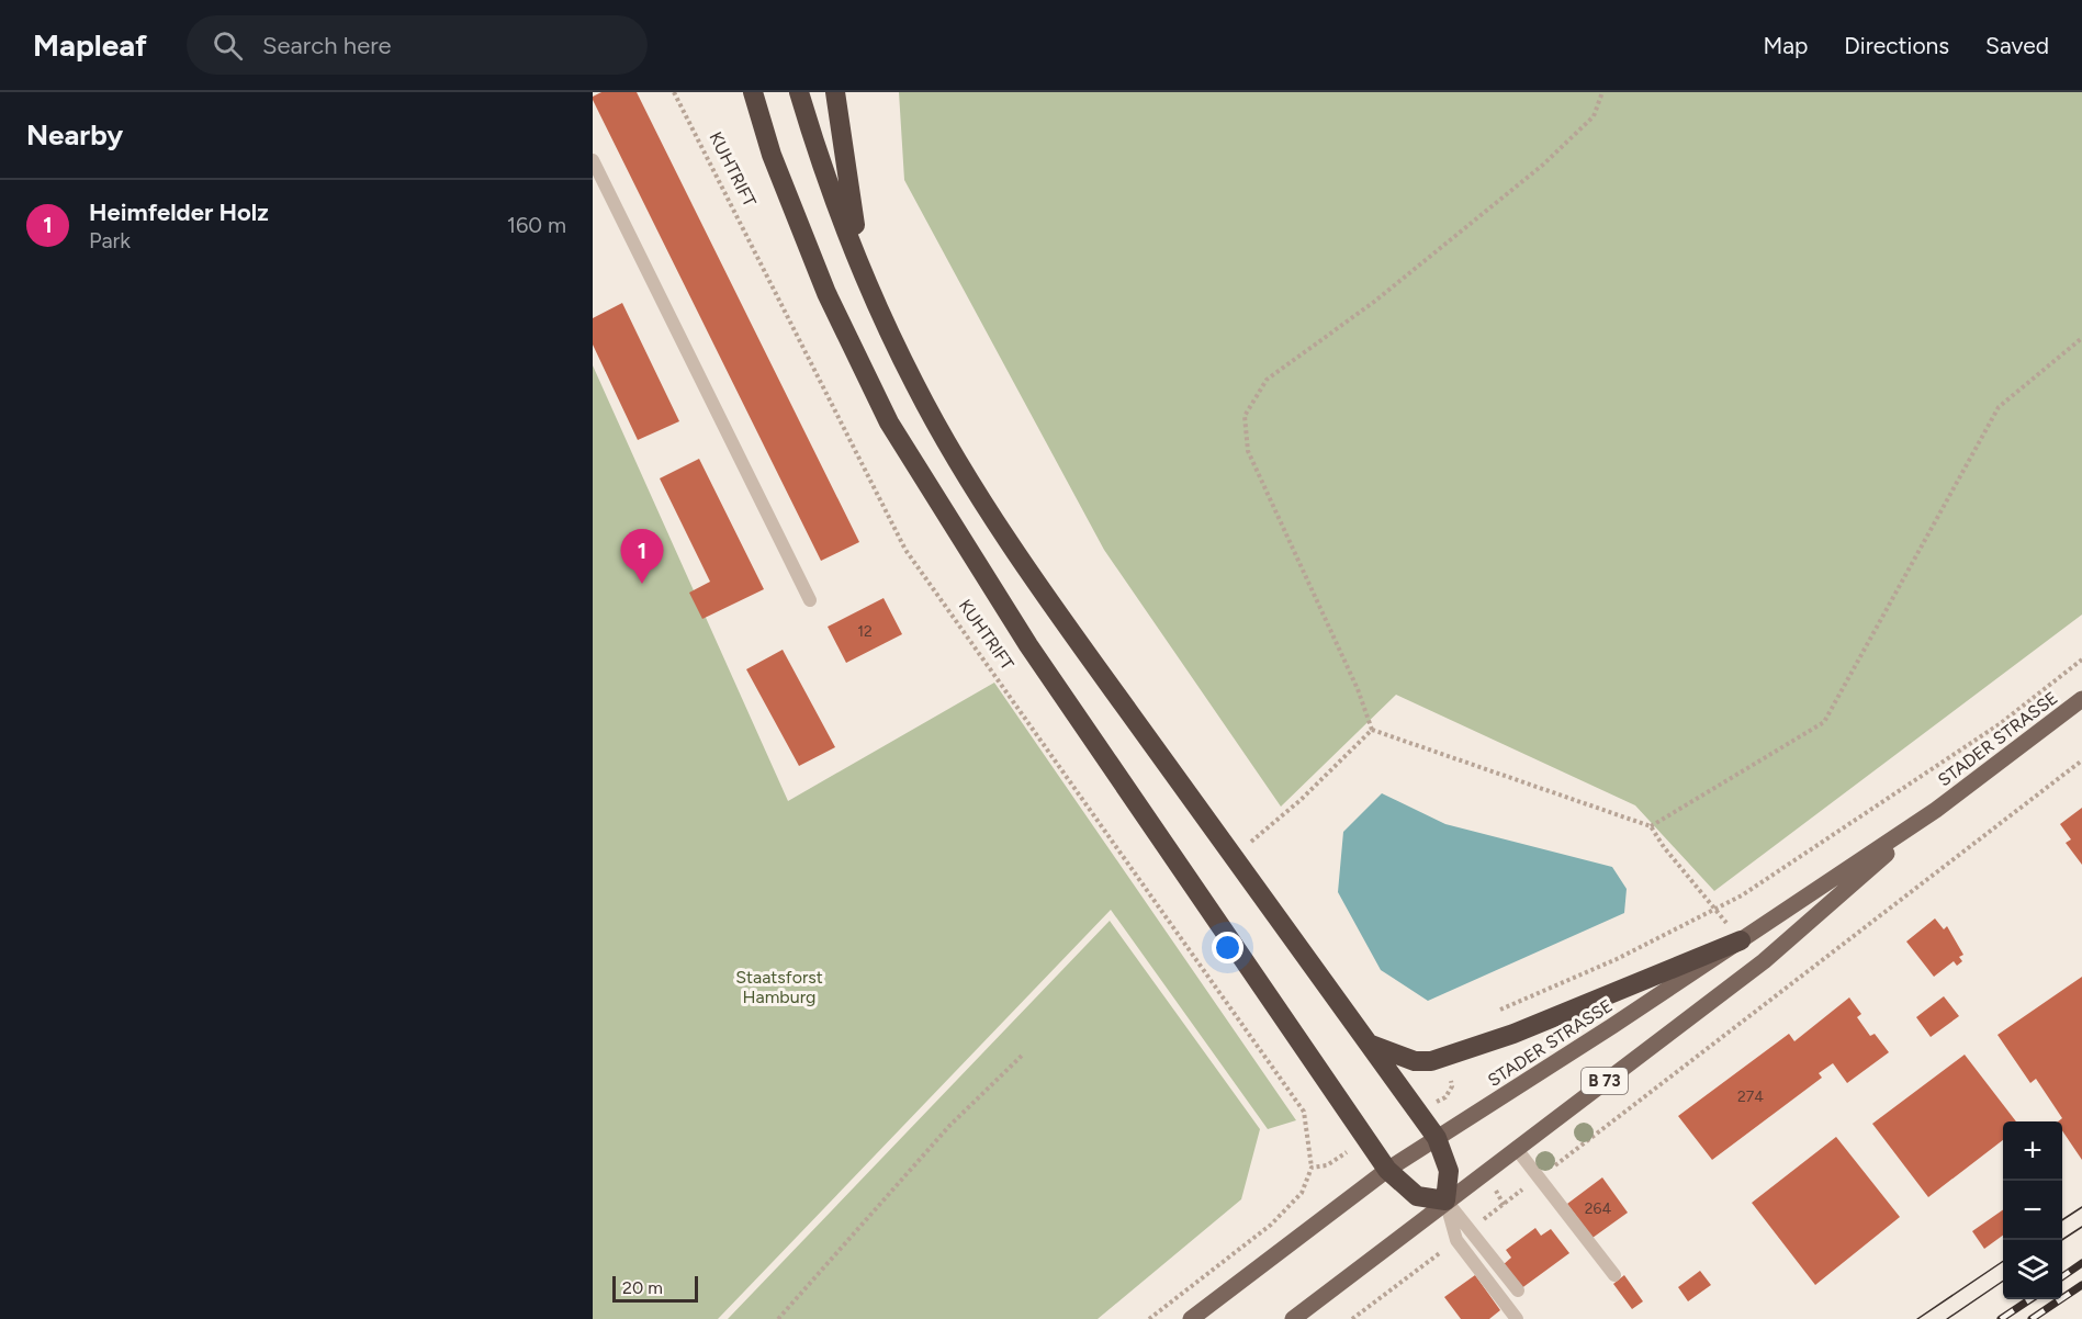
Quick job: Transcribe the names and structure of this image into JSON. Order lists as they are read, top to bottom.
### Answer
{
  "streets": {
    "main road": ["STADER STRASSE", "B 73"],
    "path": ["KUHTRIFT"]
  },
  "parks": ["Staatsforst Hamburg"],
  "house_numbers": ["12", "274", "264"],
  "scale_bar": "20 m",
  "page": {
    "header": "Mapleaf",
    "search": "Search here",
    "nav": ["Map", "Directions", "Saved"],
    "heading": "Nearby",
    "list": [
      {
        "mark": "1",
        "name": "Heimfelder Holz",
        "note": "Park",
        "value": "160 m"
      }
    ],
    "pins": "1",
    "map_buttons": ["+", "−"],
    "scale": "20 m"
  }
}
